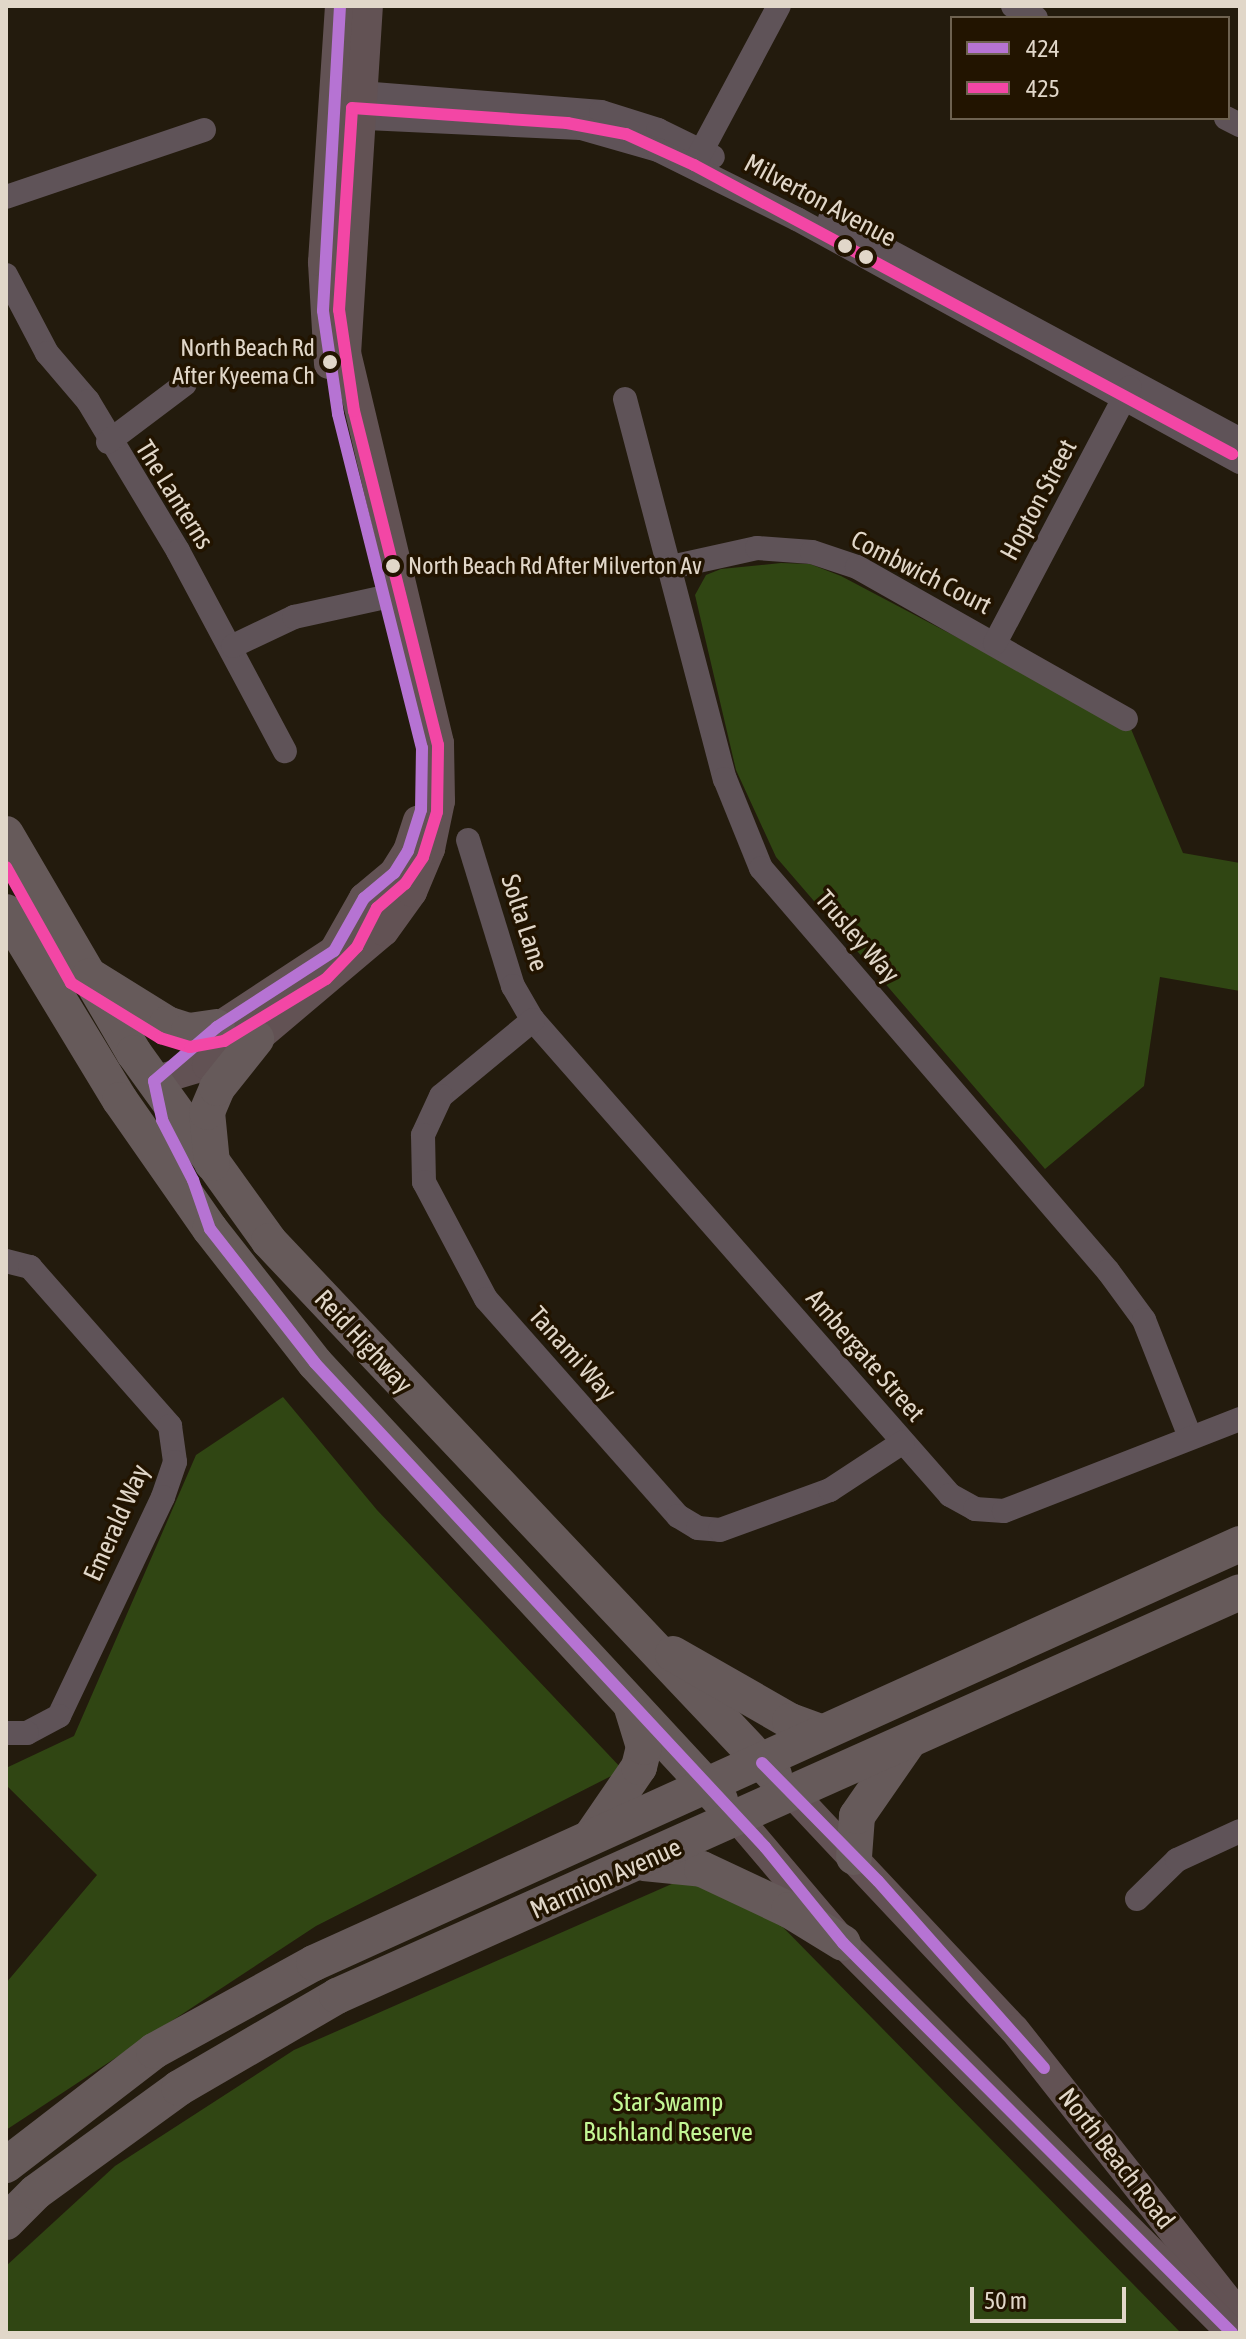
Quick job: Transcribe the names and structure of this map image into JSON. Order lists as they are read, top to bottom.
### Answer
{
  "streets": {
    "highway": ["Reid Highway", "Marmion Avenue"],
    "main road": ["North Beach Road"],
    "street": [
      "Milverton Avenue",
      "The Lanterns",
      "Hopton Street",
      "Combwich Court",
      "Solta Lane",
      "Trusley Way",
      "Tanami Way",
      "Ambergate Street",
      "Emerald Way"
    ]
  },
  "crossings": [
    ["Milverton Avenue", "Hopton Street"],
    ["Hopton Street", "Combwich Court"],
    ["Combwich Court", "Trusley Way"],
    ["Solta Lane", "Tanami Way"],
    ["Solta Lane", "Ambergate Street"],
    ["Trusley Way", "Ambergate Street"],
    ["Reid Highway", "Marmion Avenue"],
    ["Reid Highway", "North Beach Road"],
    ["Tanami Way", "Ambergate Street"],
    ["Marmion Avenue", "North Beach Road"]
  ],
  "parks": ["Star Swamp Bushland Reserve"],
  "places": ["North Beach Rd After Kyeema Ch", "North Beach Rd After Milverton Av"],
  "lines": ["transit line 424", "transit line 425"],
  "legend": ["424", "425"],
  "scale_bar": "50 m"
}
